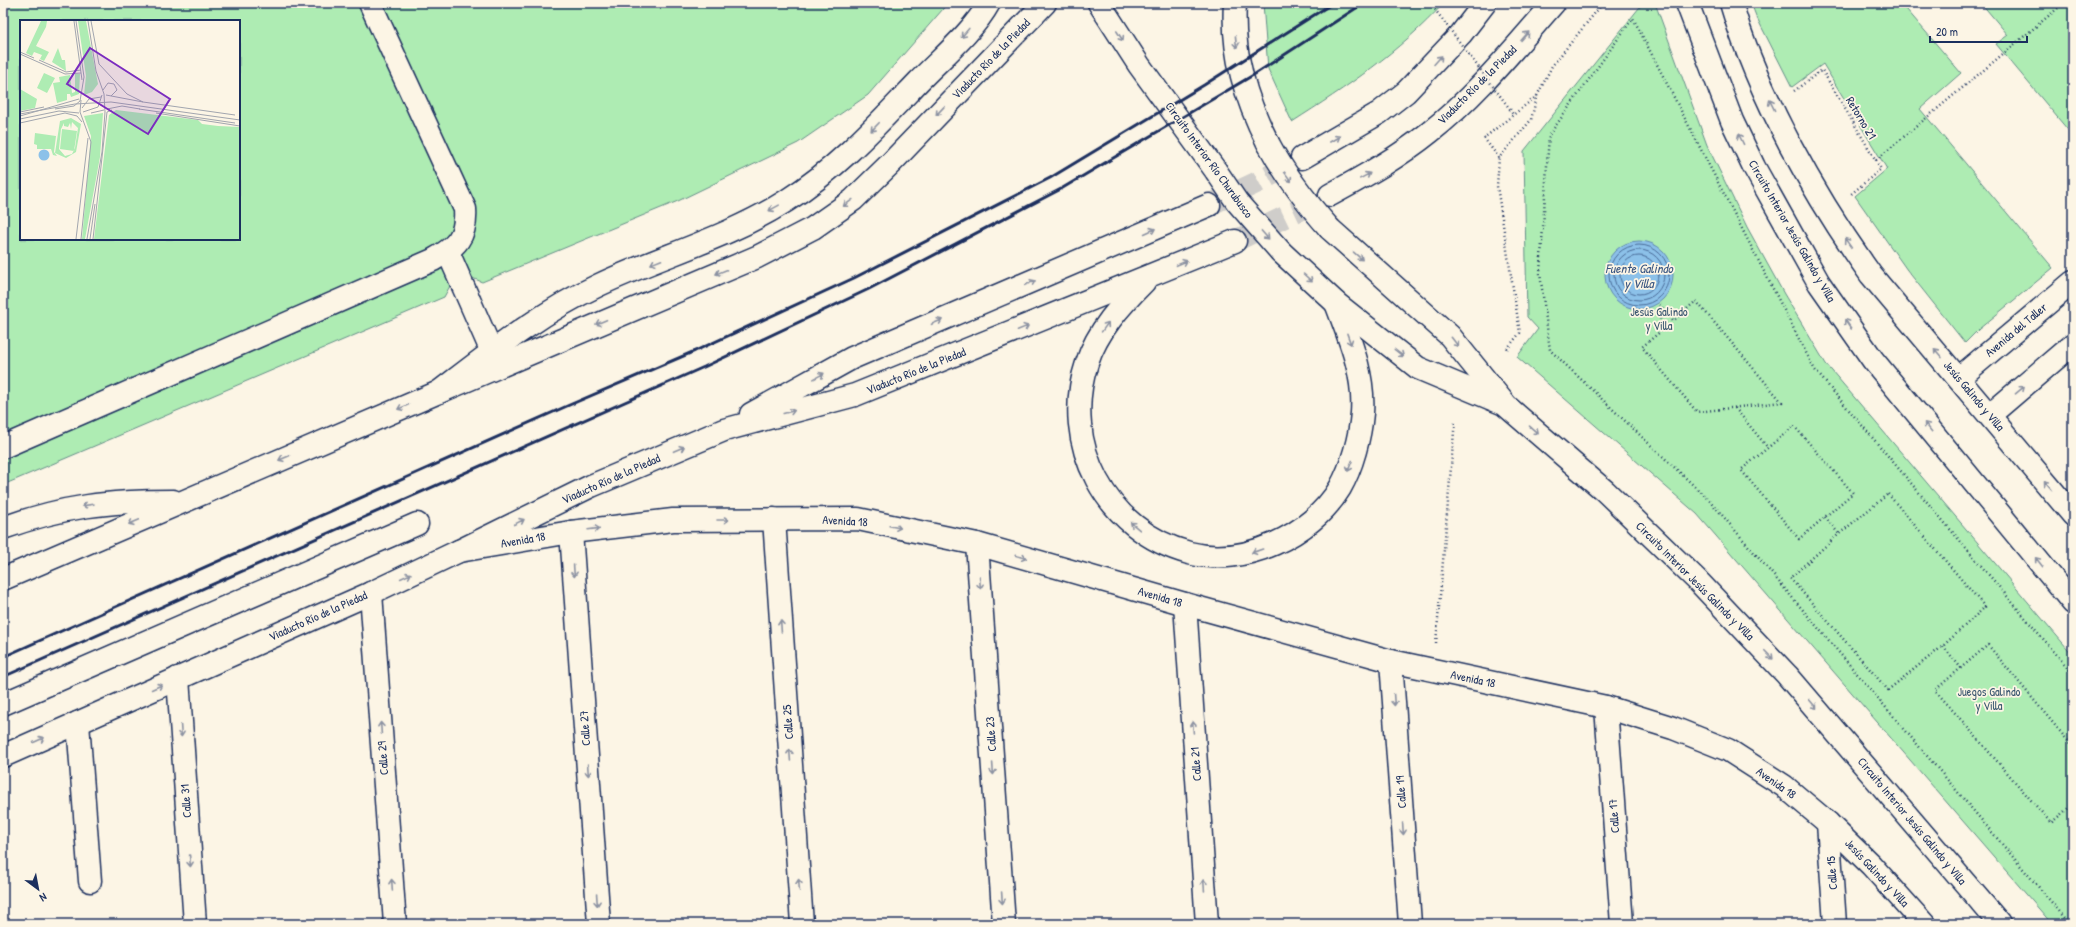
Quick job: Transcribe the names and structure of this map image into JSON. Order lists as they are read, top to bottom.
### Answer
{
  "streets": {
    "main road": [
      "Viaducto Río de la Piedad",
      "Circuito Interior Río Churubusco",
      "Circuito Interior Jesús Galindo y Villa",
      "Avenida del Taller",
      "Jesús Galindo y Villa",
      "Avenida 18",
      "Calle 25",
      "Calle 27",
      "Calle 23",
      "Calle 29",
      "Calle 21",
      "Calle 19",
      "Calle 31",
      "Calle 17",
      "Calle 15"
    ],
    "path": ["Retorno 21"]
  },
  "crossings": [
    ["Viaducto Río de la Piedad", "Avenida 18"],
    ["Viaducto Río de la Piedad", "Calle 29"],
    ["Viaducto Río de la Piedad", "Calle 31"],
    ["Retorno 21", "Jesús Galindo y Villa"],
    ["Circuito Interior Río Churubusco", "Circuito Interior Jesús Galindo y Villa"],
    ["Avenida del Taller", "Jesús Galindo y Villa"],
    ["Jesús Galindo y Villa", "Avenida 18"],
    ["Jesús Galindo y Villa", "Calle 15"],
    ["Avenida 18", "Calle 25"],
    ["Avenida 18", "Calle 27"],
    ["Avenida 18", "Calle 23"],
    ["Avenida 18", "Calle 21"],
    ["Avenida 18", "Calle 19"],
    ["Avenida 18", "Calle 17"],
    ["Avenida 18", "Calle 15"]
  ],
  "one_way": [
    "Jesús Galindo y Villa",
    "Avenida 18",
    "Calle 25",
    "Calle 27",
    "Calle 23",
    "Calle 29",
    "Calle 21",
    "Calle 19"
  ],
  "water": ["Fuente Galindo y Villa"],
  "parks": ["Jesús Galindo y Villa", "Juegos Galindo y Villa"],
  "scale_bar": "20 m",
  "north": "bottom right"
}
